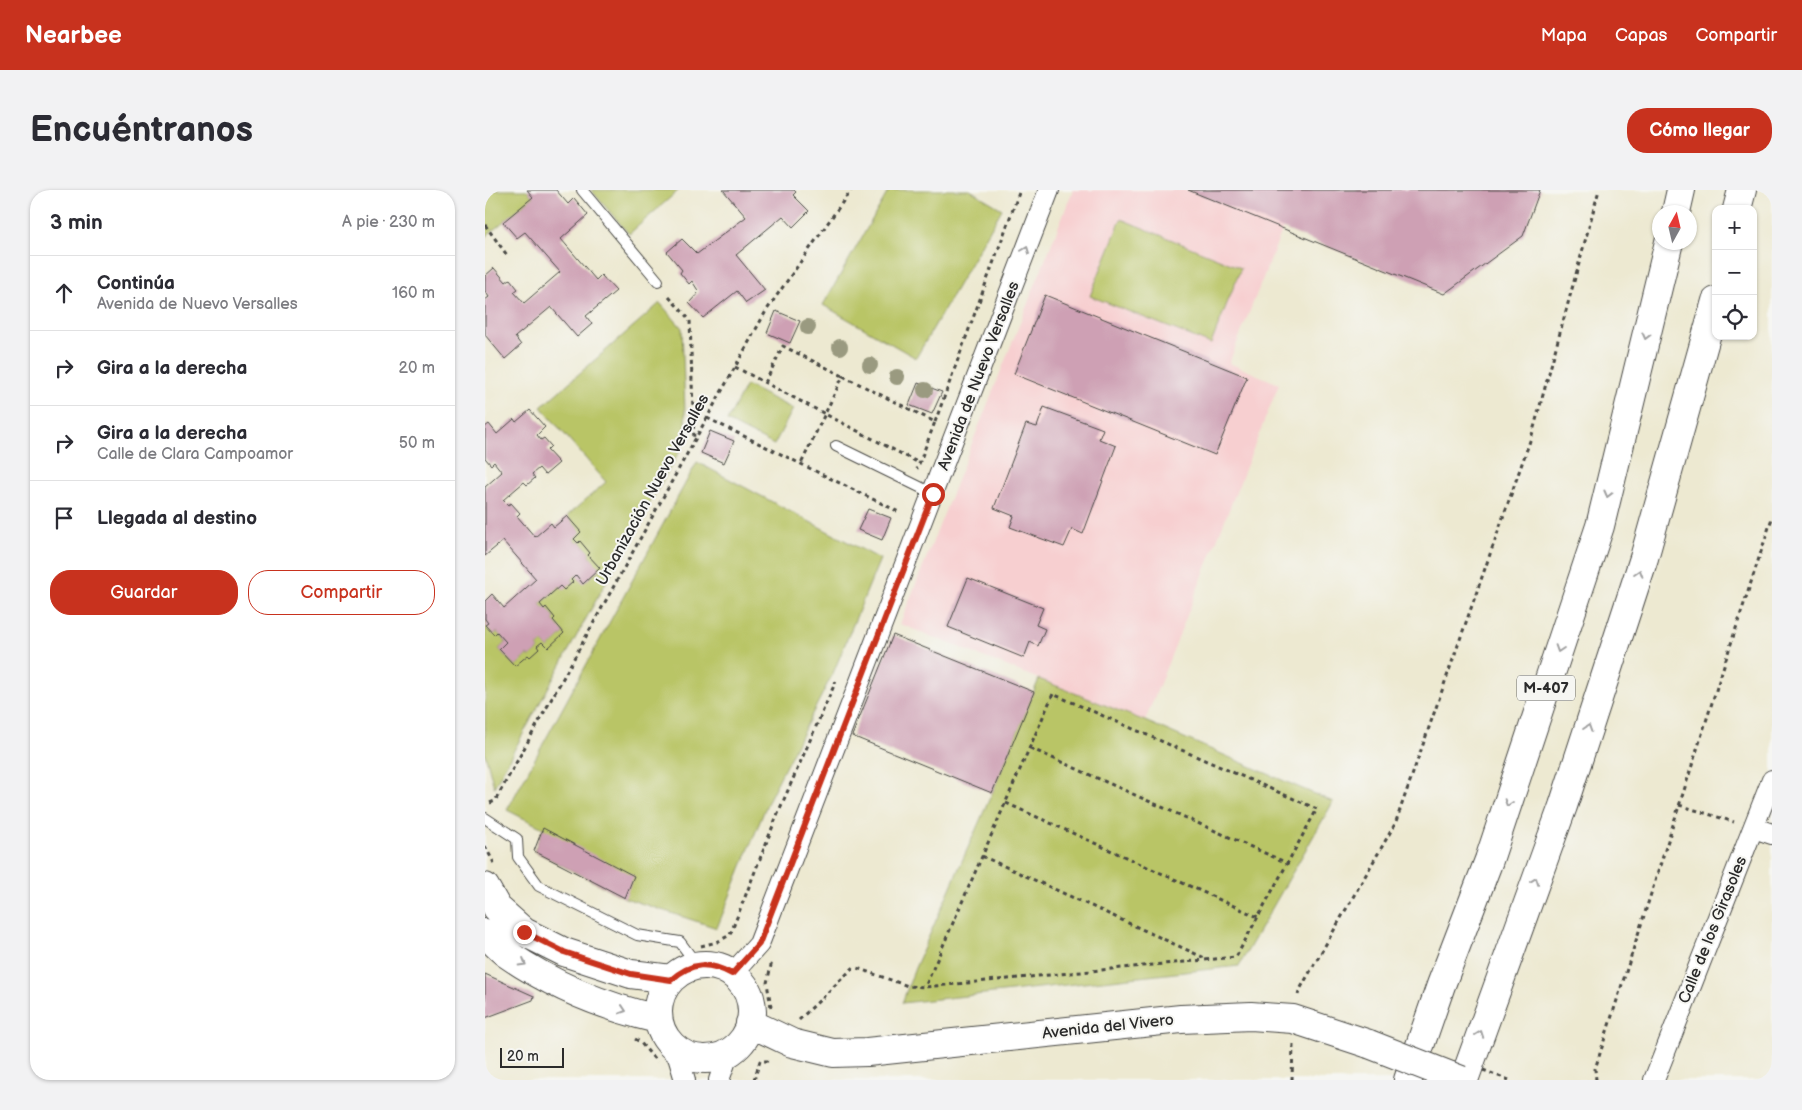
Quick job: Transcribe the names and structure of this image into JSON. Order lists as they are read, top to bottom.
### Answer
{
  "streets": {
    "main road": ["M-407", "Avenida del Vivero"],
    "street": ["Avenida de Nuevo Versalles", "Calle de los Girasoles"],
    "path": ["Urbanización Nuevo Versalles"]
  },
  "crossings": [
    ["Avenida de Nuevo Versalles", "Avenida del Vivero"],
    ["M-407", "Avenida del Vivero"]
  ],
  "one_way": ["Avenida de Nuevo Versalles"],
  "scale_bar": "20 m",
  "north": "top",
  "page": {
    "header": "Nearbee",
    "nav": ["Mapa", "Capas", "Compartir"],
    "buttons": [
      "Cómo llegar",
      ["Guardar", "Compartir"]
    ],
    "title": "Encuéntranos",
    "heading": ["3 min", "A pie · 230 m"],
    "map_buttons": ["+", "−"],
    "list": [
      ["Continúa", "Avenida de Nuevo Versalles", "160 m"],
      ["Gira a la derecha", "20 m"],
      ["Gira a la derecha", "Calle de Clara Campoamor", "50 m"],
      "Llegada al destino"
    ],
    "scale": "20 m"
  }
}
